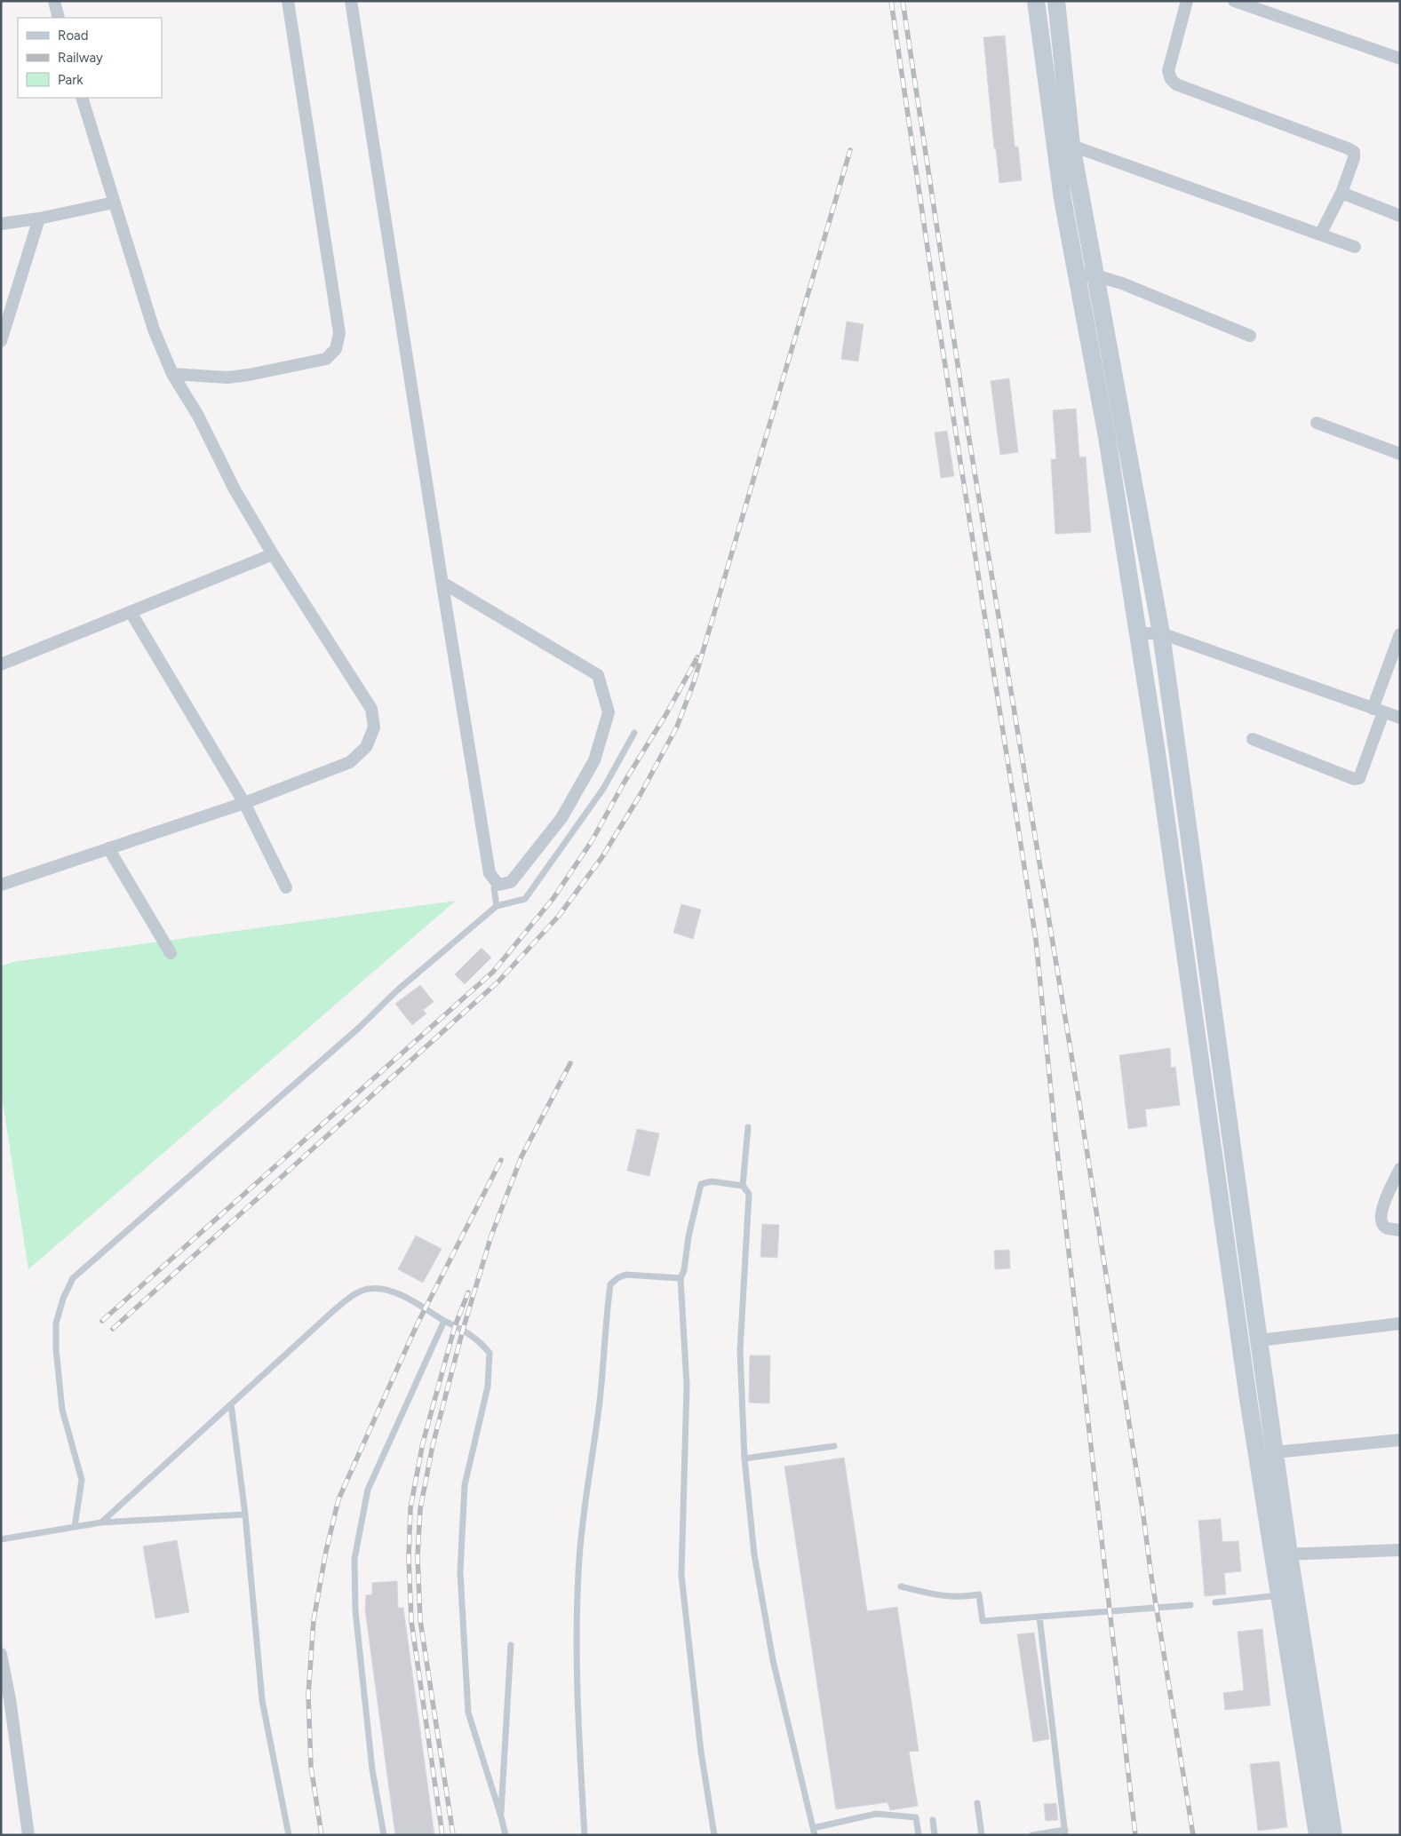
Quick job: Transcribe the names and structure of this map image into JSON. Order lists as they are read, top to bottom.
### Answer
{
  "legend": ["Road", "Railway", "Park"]
}
